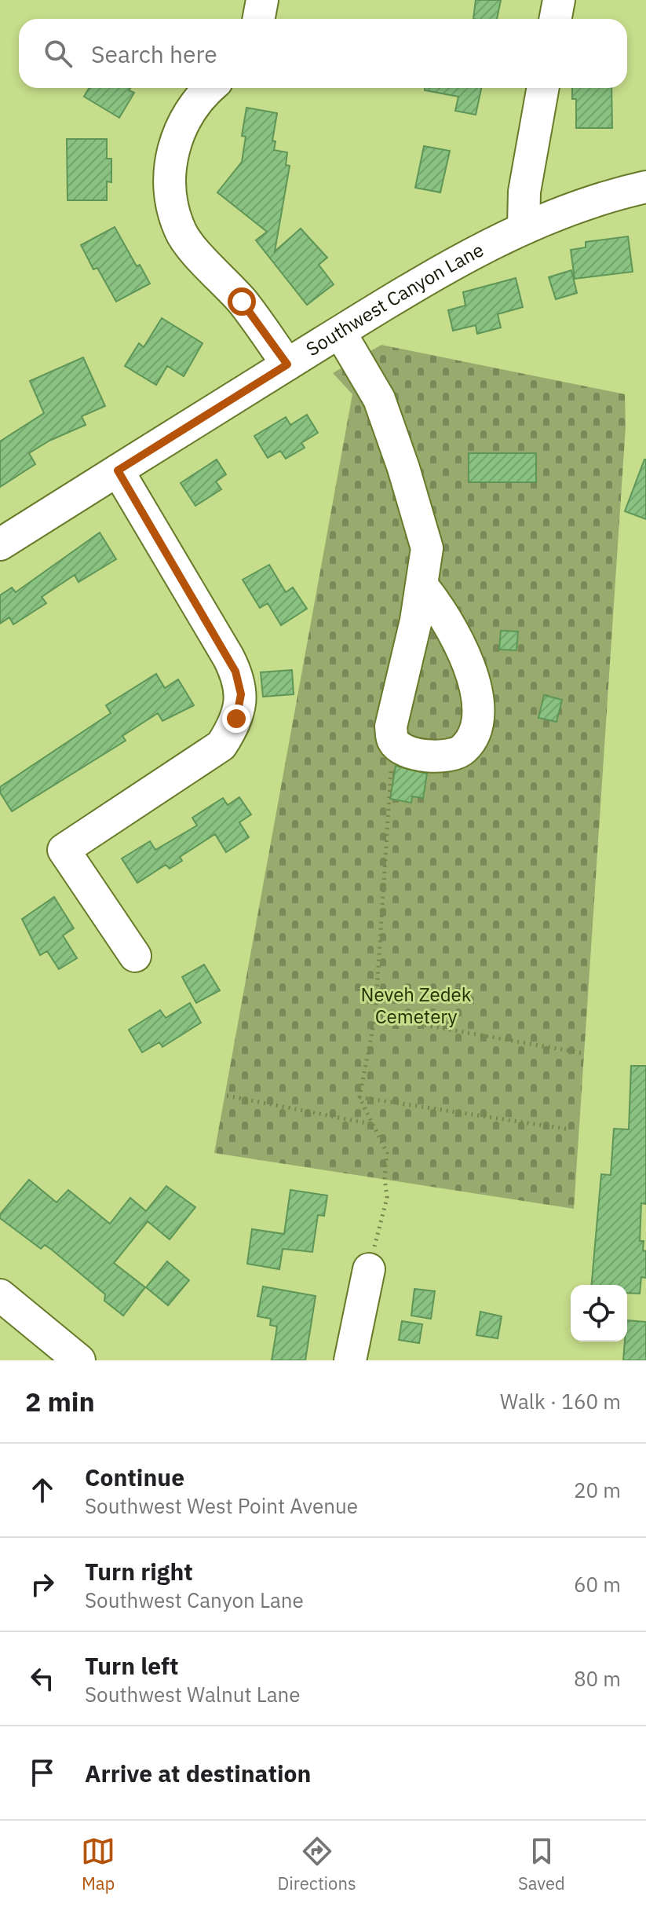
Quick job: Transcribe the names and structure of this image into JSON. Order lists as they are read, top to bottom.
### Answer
{
  "streets": {
    "street": ["Southwest Canyon Lane"]
  },
  "parks": ["Neveh Zedek Cemetery"],
  "page": {
    "search": "Search here",
    "heading": ["2 min", "Walk · 160 m"],
    "list": [
      ["Continue", "Southwest West Point Avenue", "20 m"],
      ["Turn right", "Southwest Canyon Lane", "60 m"],
      ["Turn left", "Southwest Walnut Lane", "80 m"],
      "Arrive at destination"
    ],
    "nav": ["Map", "Directions", "Saved"]
  }
}
